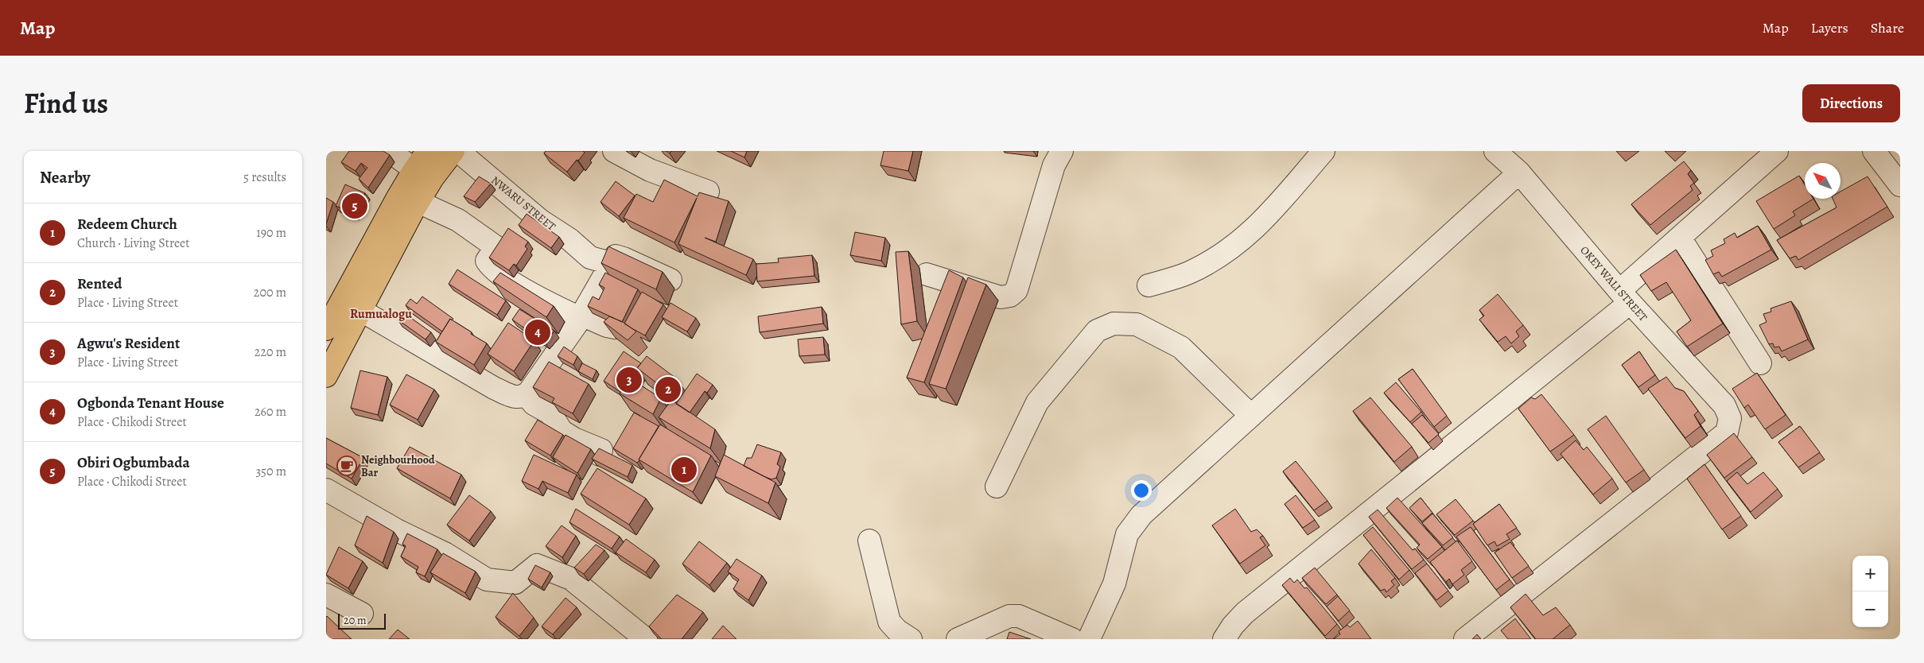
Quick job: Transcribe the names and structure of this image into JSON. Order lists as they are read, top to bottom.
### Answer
{
  "streets": {
    "street": ["NWARU STREET", "OKEY WALI STREET"]
  },
  "districts": ["Rumualogu"],
  "places": {
    "cafe": ["Neighbourhood Bar"]
  },
  "scale_bar": "20 m",
  "north": "top left",
  "page": {
    "header": "Map",
    "nav": ["Map", "Layers", "Share"],
    "title": "Find us",
    "buttons": "Directions",
    "heading": ["Nearby", "5 results"],
    "pins": [
      "5",
      "4",
      "3",
      "2",
      "1"
    ],
    "list": [
      {
        "mark": "1",
        "name": "Redeem Church",
        "note": "Church · Living Street",
        "value": "190 m"
      },
      {
        "mark": "2",
        "name": "Rented",
        "note": "Place · Living Street",
        "value": "200 m"
      },
      {
        "mark": "3",
        "name": "Agwu's Resident",
        "note": "Place · Living Street",
        "value": "220 m"
      },
      {
        "mark": "4",
        "name": "Ogbonda Tenant House",
        "note": "Place · Chikodi Street",
        "value": "260 m"
      },
      {
        "mark": "5",
        "name": "Obiri Ogbumbada",
        "note": "Place · Chikodi Street",
        "value": "350 m"
      }
    ],
    "map_buttons": ["+", "−"],
    "scale": "20 m"
  }
}
